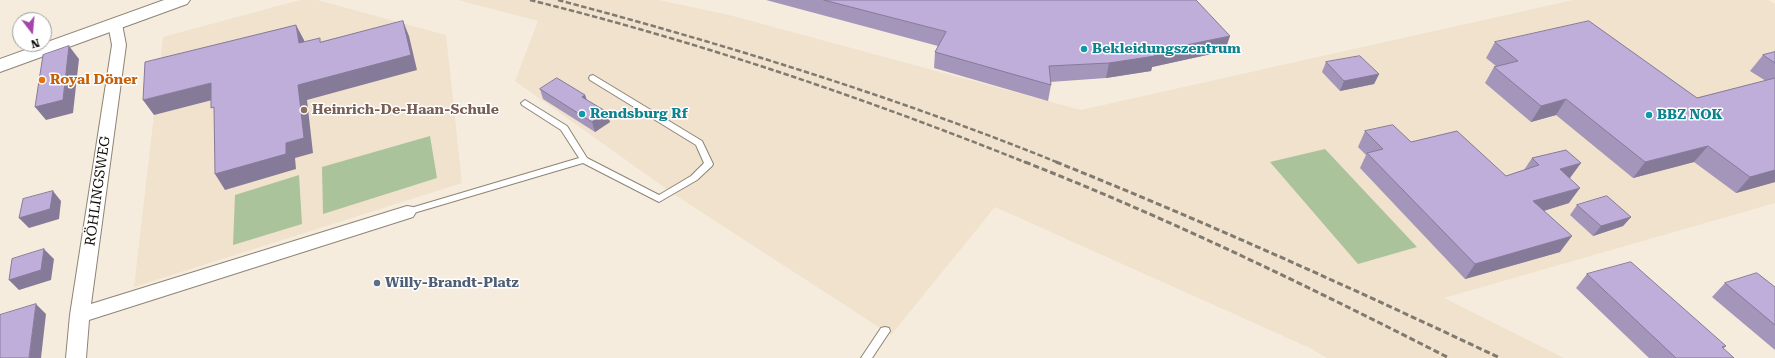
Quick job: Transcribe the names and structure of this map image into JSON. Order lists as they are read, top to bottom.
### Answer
{
  "streets": {
    "street": ["RÖHLINGSWEG"]
  },
  "places": [
    "Bekleidungszentrum",
    "Royal Döner",
    "Heinrich-De-Haan-Schule",
    "Rendsburg Rf",
    "BBZ NOK",
    "Willy-Brandt-Platz"
  ],
  "north": "bottom"
}
